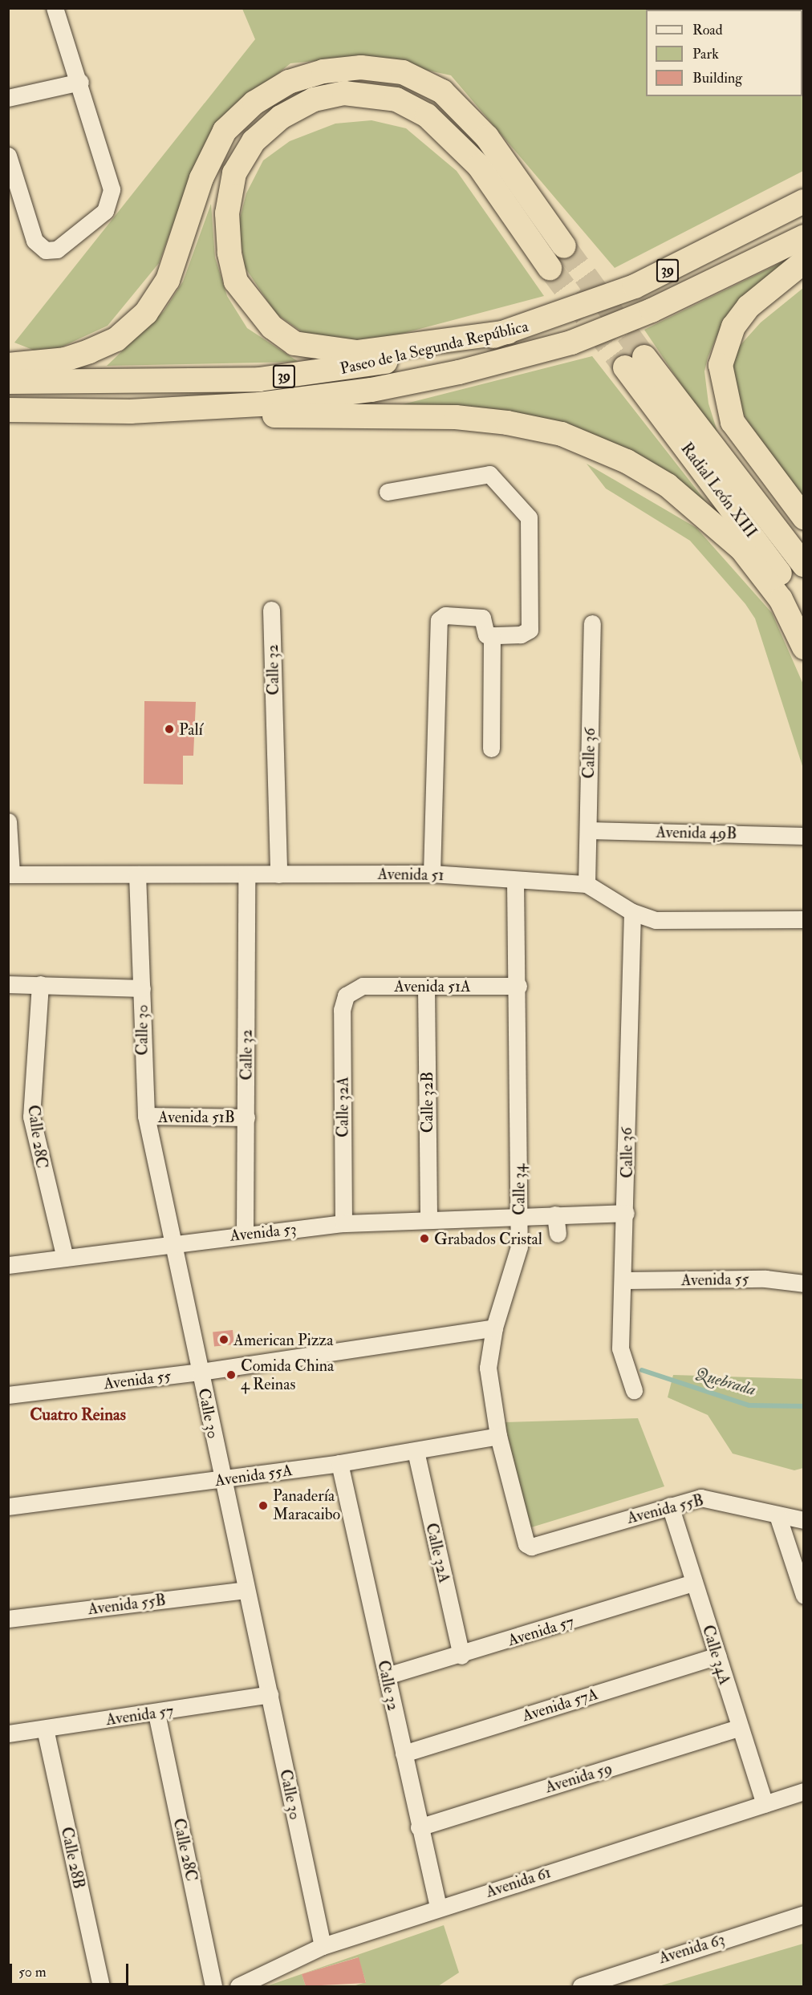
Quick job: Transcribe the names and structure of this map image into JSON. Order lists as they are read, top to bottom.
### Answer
{
  "streets": {
    "highway": ["39", "Paseo de la Segunda República", "Radial León XIII"],
    "street": [
      "Calle 32",
      "Calle 36",
      "Avenida 49B",
      "Avenida 51",
      "Avenida 51A",
      "Calle 30",
      "Calle 32B",
      "Calle 32A",
      "Avenida 51B",
      "Calle 28C",
      "Calle 34",
      "Avenida 53",
      "Avenida 55",
      "Avenida 55A",
      "Avenida 55B",
      "Avenida 57",
      "Calle 34A",
      "Avenida 57A",
      "Avenida 59",
      "Calle 28B",
      "Avenida 61",
      "Avenida 63"
    ]
  },
  "crossings": [
    ["Calle 32", "Avenida 51"],
    ["Calle 32", "Avenida 51B"],
    ["Calle 32", "Avenida 53"],
    ["Calle 32", "Avenida 55A"],
    ["Calle 32", "Avenida 57"],
    ["Calle 32", "Avenida 57A"],
    ["Calle 32", "Avenida 59"],
    ["Calle 32", "Avenida 61"],
    ["Calle 36", "Avenida 49B"],
    ["Calle 36", "Avenida 51"],
    ["Calle 36", "Avenida 53"],
    ["Calle 36", "Avenida 55"],
    ["Avenida 51", "Calle 30"],
    ["Avenida 51", "Calle 34"],
    ["Avenida 51A", "Calle 32B"],
    ["Avenida 51A", "Calle 32A"],
    ["Avenida 51A", "Calle 34"],
    ["Calle 30", "Avenida 51B"],
    ["Calle 30", "Avenida 53"],
    ["Calle 30", "Avenida 55"],
    ["Calle 30", "Avenida 55A"],
    ["Calle 30", "Avenida 55B"],
    ["Calle 30", "Avenida 57"],
    ["Calle 30", "Avenida 61"],
    ["Calle 32B", "Avenida 53"],
    ["Calle 32A", "Avenida 53"],
    ["Calle 32A", "Avenida 55A"],
    ["Calle 32A", "Avenida 57"],
    ["Calle 28C", "Avenida 53"],
    ["Calle 28C", "Avenida 57"],
    ["Calle 34", "Avenida 53"],
    ["Calle 34", "Avenida 55"],
    ["Calle 34", "Avenida 55A"],
    ["Calle 34", "Avenida 55B"],
    ["Avenida 55B", "Calle 34A"],
    ["Avenida 57", "Calle 34A"],
    ["Avenida 57", "Calle 28B"],
    ["Calle 34A", "Avenida 57A"],
    ["Calle 34A", "Avenida 59"],
    ["Calle 34A", "Avenida 61"]
  ],
  "districts": ["Cuatro Reinas"],
  "water": ["Quebrada"],
  "places": [
    "Palí",
    "Grabados Cristal",
    "American Pizza",
    "Comida China 4 Reinas",
    "Panadería Maracaibo"
  ],
  "legend": ["Road", "Park", "Building"],
  "scale_bar": "50 m"
}
